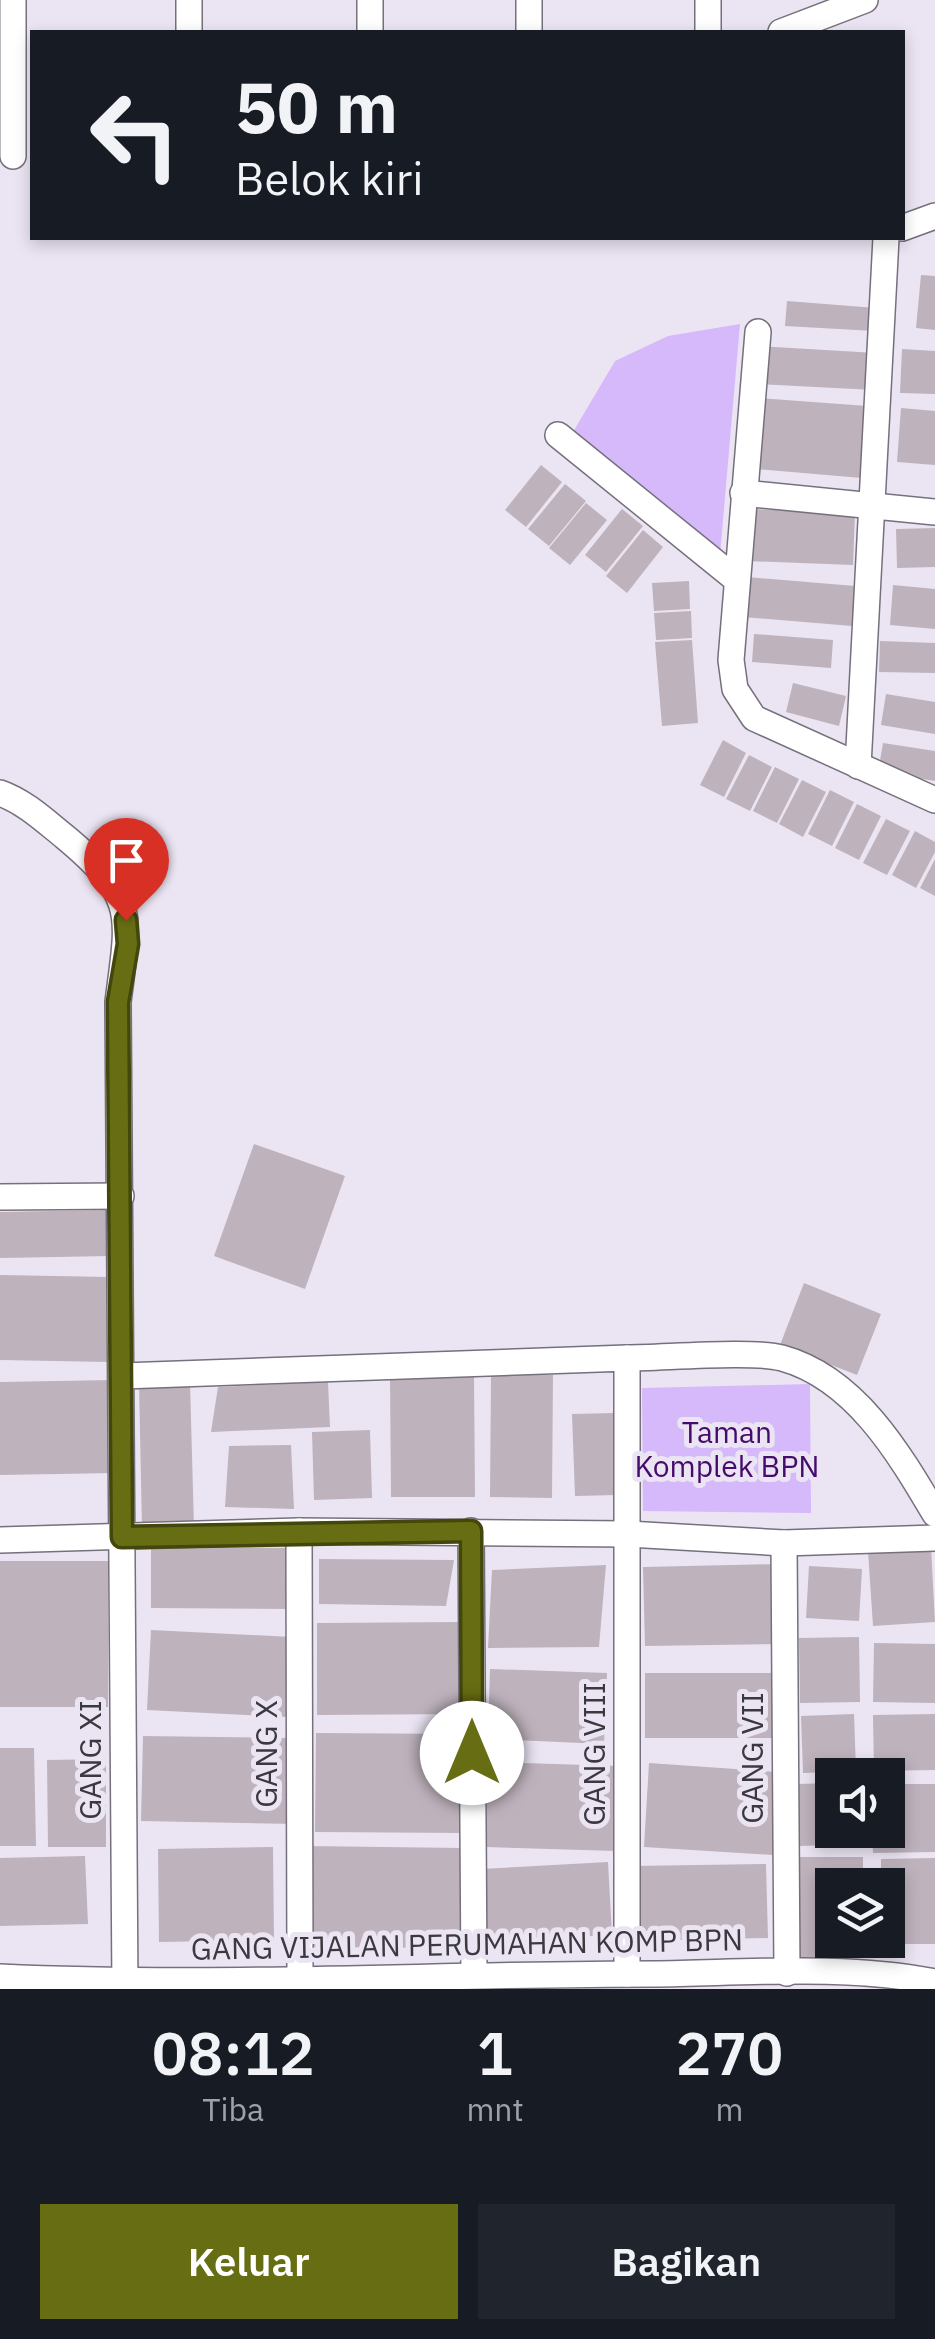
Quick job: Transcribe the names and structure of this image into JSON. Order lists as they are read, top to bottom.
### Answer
{
  "streets": {
    "street": [
      "GANG X",
      "GANG VIII",
      "GANG VII",
      "GANG XI",
      "GANG VIJALAN PERUMAHAN KOMP BPN"
    ]
  },
  "crossings": [
    ["GANG X", "GANG VIJALAN PERUMAHAN KOMP BPN"],
    ["GANG VIII", "GANG VIJALAN PERUMAHAN KOMP BPN"],
    ["GANG VII", "GANG VIJALAN PERUMAHAN KOMP BPN"],
    ["GANG XI", "GANG VIJALAN PERUMAHAN KOMP BPN"]
  ],
  "parks": ["Taman Komplek BPN"],
  "page": {
    "turn": ["50 m", "Belok kiri"],
    "eta": [
      "08:12",
      "Tiba",
      "1",
      "mnt",
      "270",
      "m"
    ],
    "buttons": ["Keluar", "Bagikan"]
  }
}
